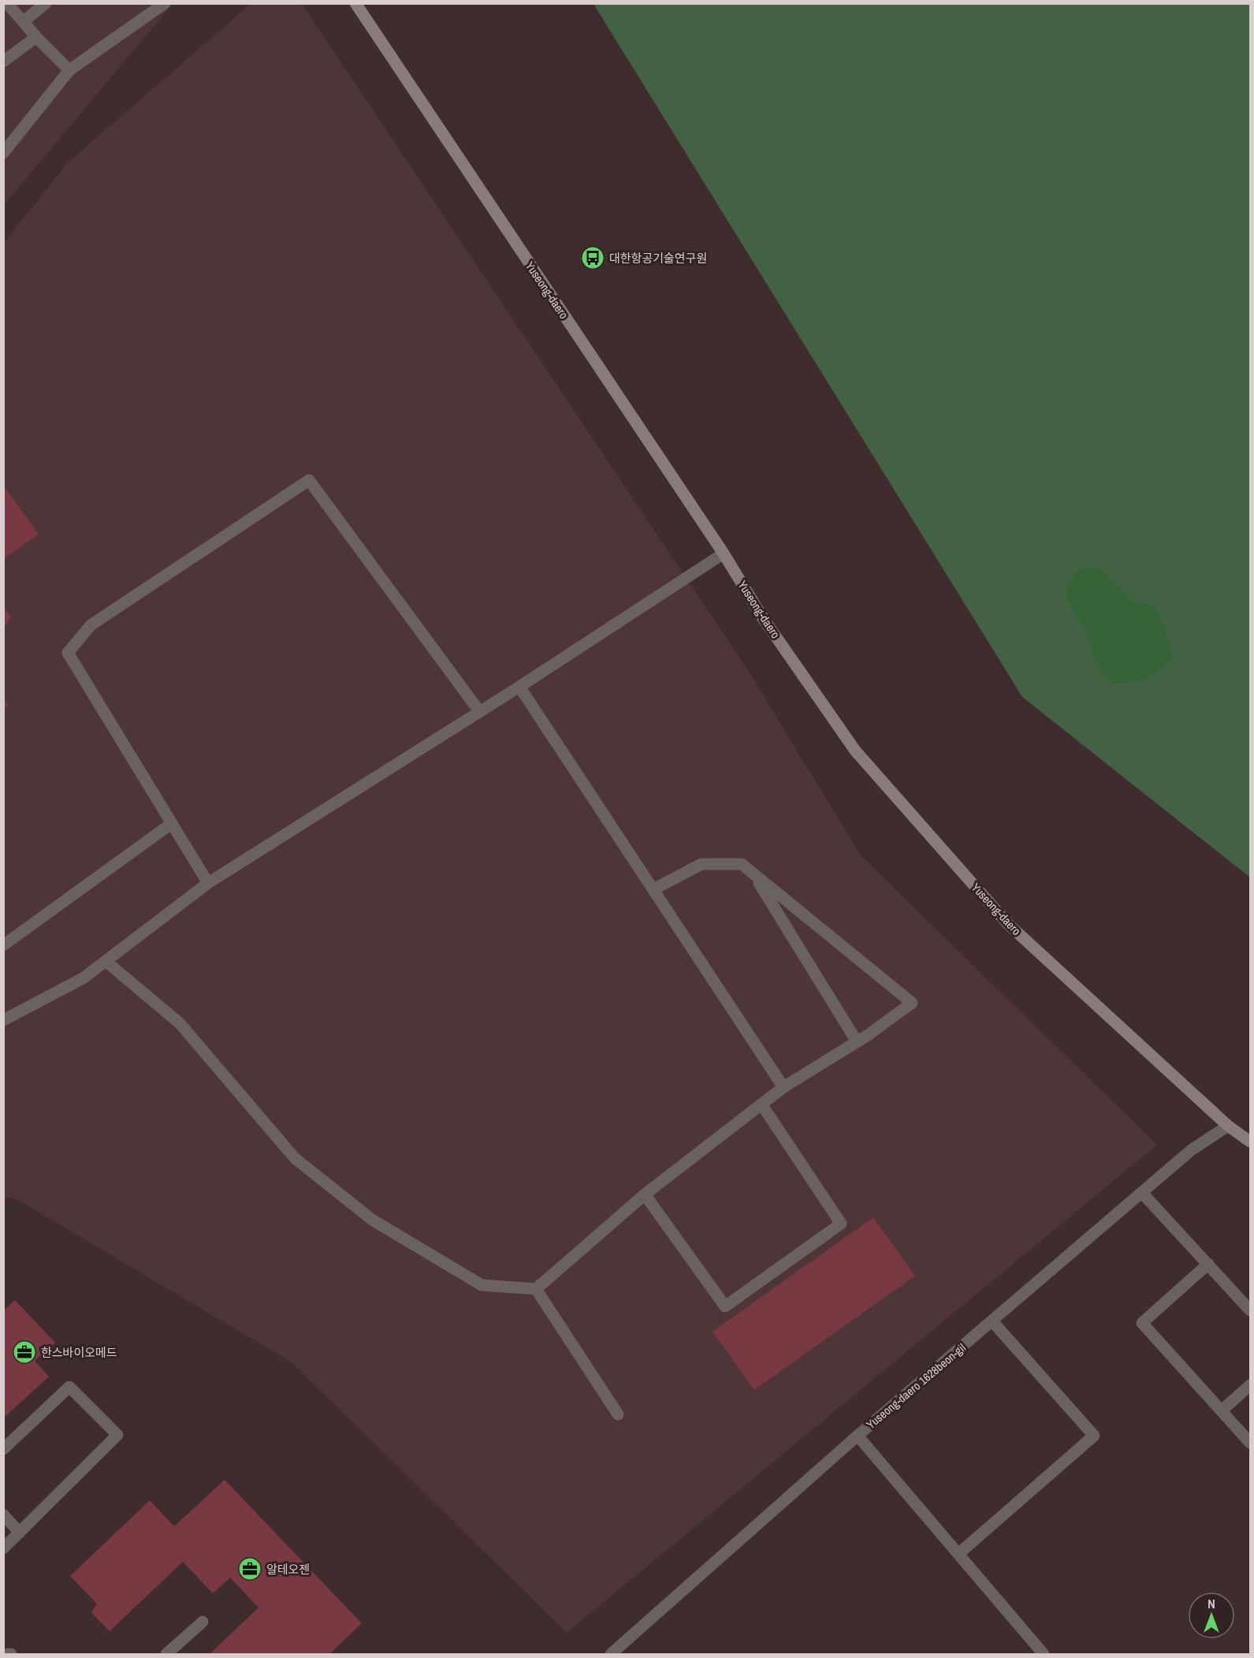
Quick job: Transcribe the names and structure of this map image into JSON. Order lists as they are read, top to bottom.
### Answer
{
  "streets": {
    "main road": ["Yuseong-daero"],
    "street": ["Yuseong-daero 1628beon-gil"]
  },
  "crossings": [
    ["Yuseong-daero", "Yuseong-daero 1628beon-gil"]
  ],
  "places": {
    "bus stop": ["대한항공기술연구원"],
    "office": ["한스바이오메드", "알테오젠"]
  },
  "north": "top"
}
